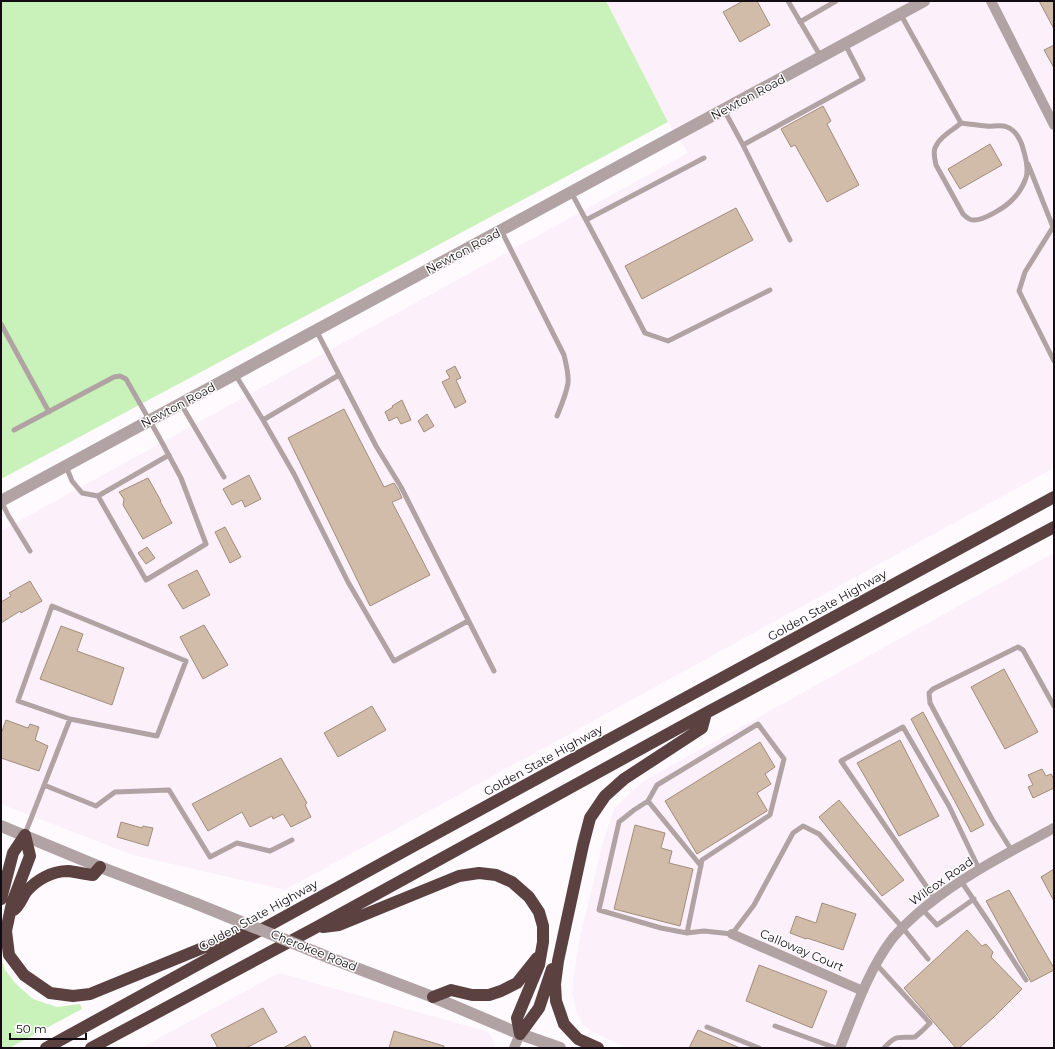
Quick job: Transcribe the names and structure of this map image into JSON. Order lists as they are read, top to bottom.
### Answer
{
  "streets": {
    "highway": ["Golden State Highway"],
    "street": [
      "Newton Road",
      "Wilcox Road",
      "Cherokee Road",
      "Calloway Court"
    ]
  },
  "crossings": [
    ["Wilcox Road", "Calloway Court"]
  ],
  "scale_bar": "50 m"
}
